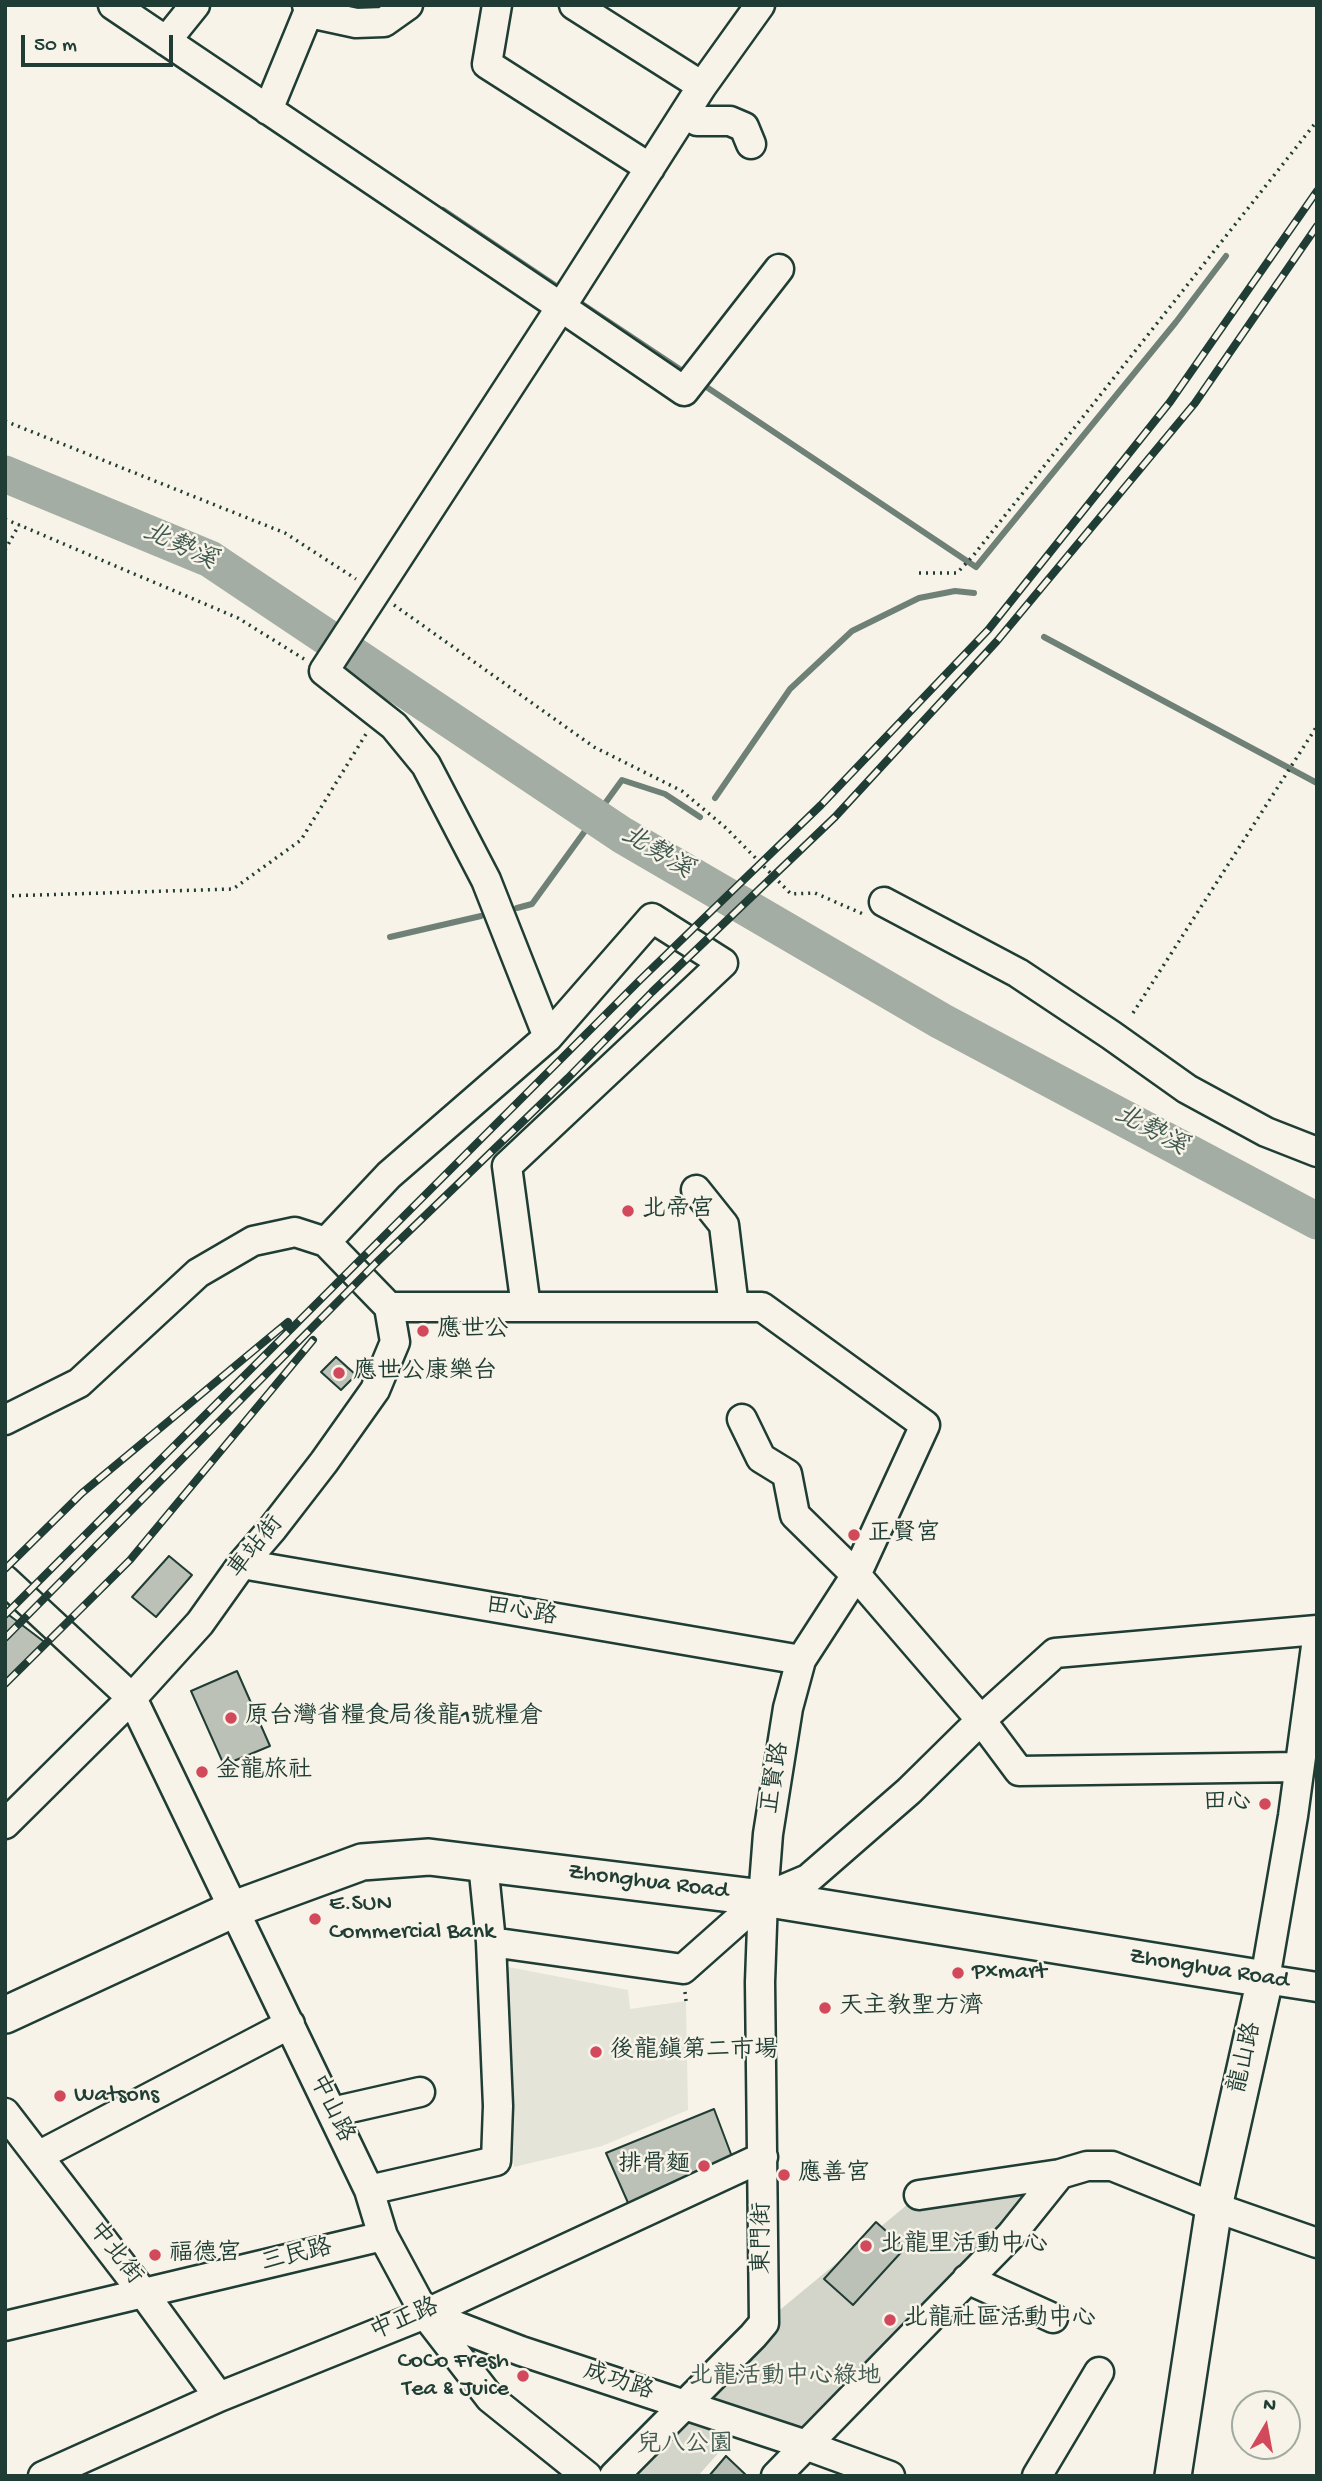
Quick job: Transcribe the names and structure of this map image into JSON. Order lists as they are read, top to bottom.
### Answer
{
  "streets": {
    "main road": ["Zhonghua Road", "龍山路"],
    "street": [
      "車站街",
      "田心路",
      "正賢路",
      "中山路",
      "東門街",
      "中北街",
      "三民路",
      "中正路",
      "成功路"
    ]
  },
  "crossings": [
    ["車站街", "田心路"],
    ["車站街", "中山路"],
    ["田心路", "正賢路"],
    ["正賢路", "Zhonghua Road"],
    ["正賢路", "東門街"],
    ["Zhonghua Road", "龍山路"],
    ["Zhonghua Road", "中山路"],
    ["Zhonghua Road", "東門街"],
    ["中山路", "三民路"],
    ["中山路", "中正路"],
    ["中山路", "成功路"],
    ["東門街", "中正路"],
    ["東門街", "成功路"],
    ["中北街", "三民路"],
    ["中北街", "中正路"],
    ["中正路", "成功路"]
  ],
  "water": ["北勢溪"],
  "parks": ["北龍活動中心綠地", "兒八公園"],
  "places": [
    "北帝宮",
    "應世公",
    "應世公康樂台",
    "正賢宮",
    "原台灣省糧食局後龍1號糧倉",
    "金龍旅社",
    "田心",
    "E.SUN Commercial Bank",
    "Pxmart",
    "天主教聖方濟",
    "後龍鎮第二市場",
    "Watsons",
    "排骨麵",
    "應善宮",
    "北龍里活動中心",
    "福德宮",
    "北龍社區活動中心",
    "CoCo Fresh Tea & Juice"
  ],
  "scale_bar": "50 m",
  "north": "top"
}
